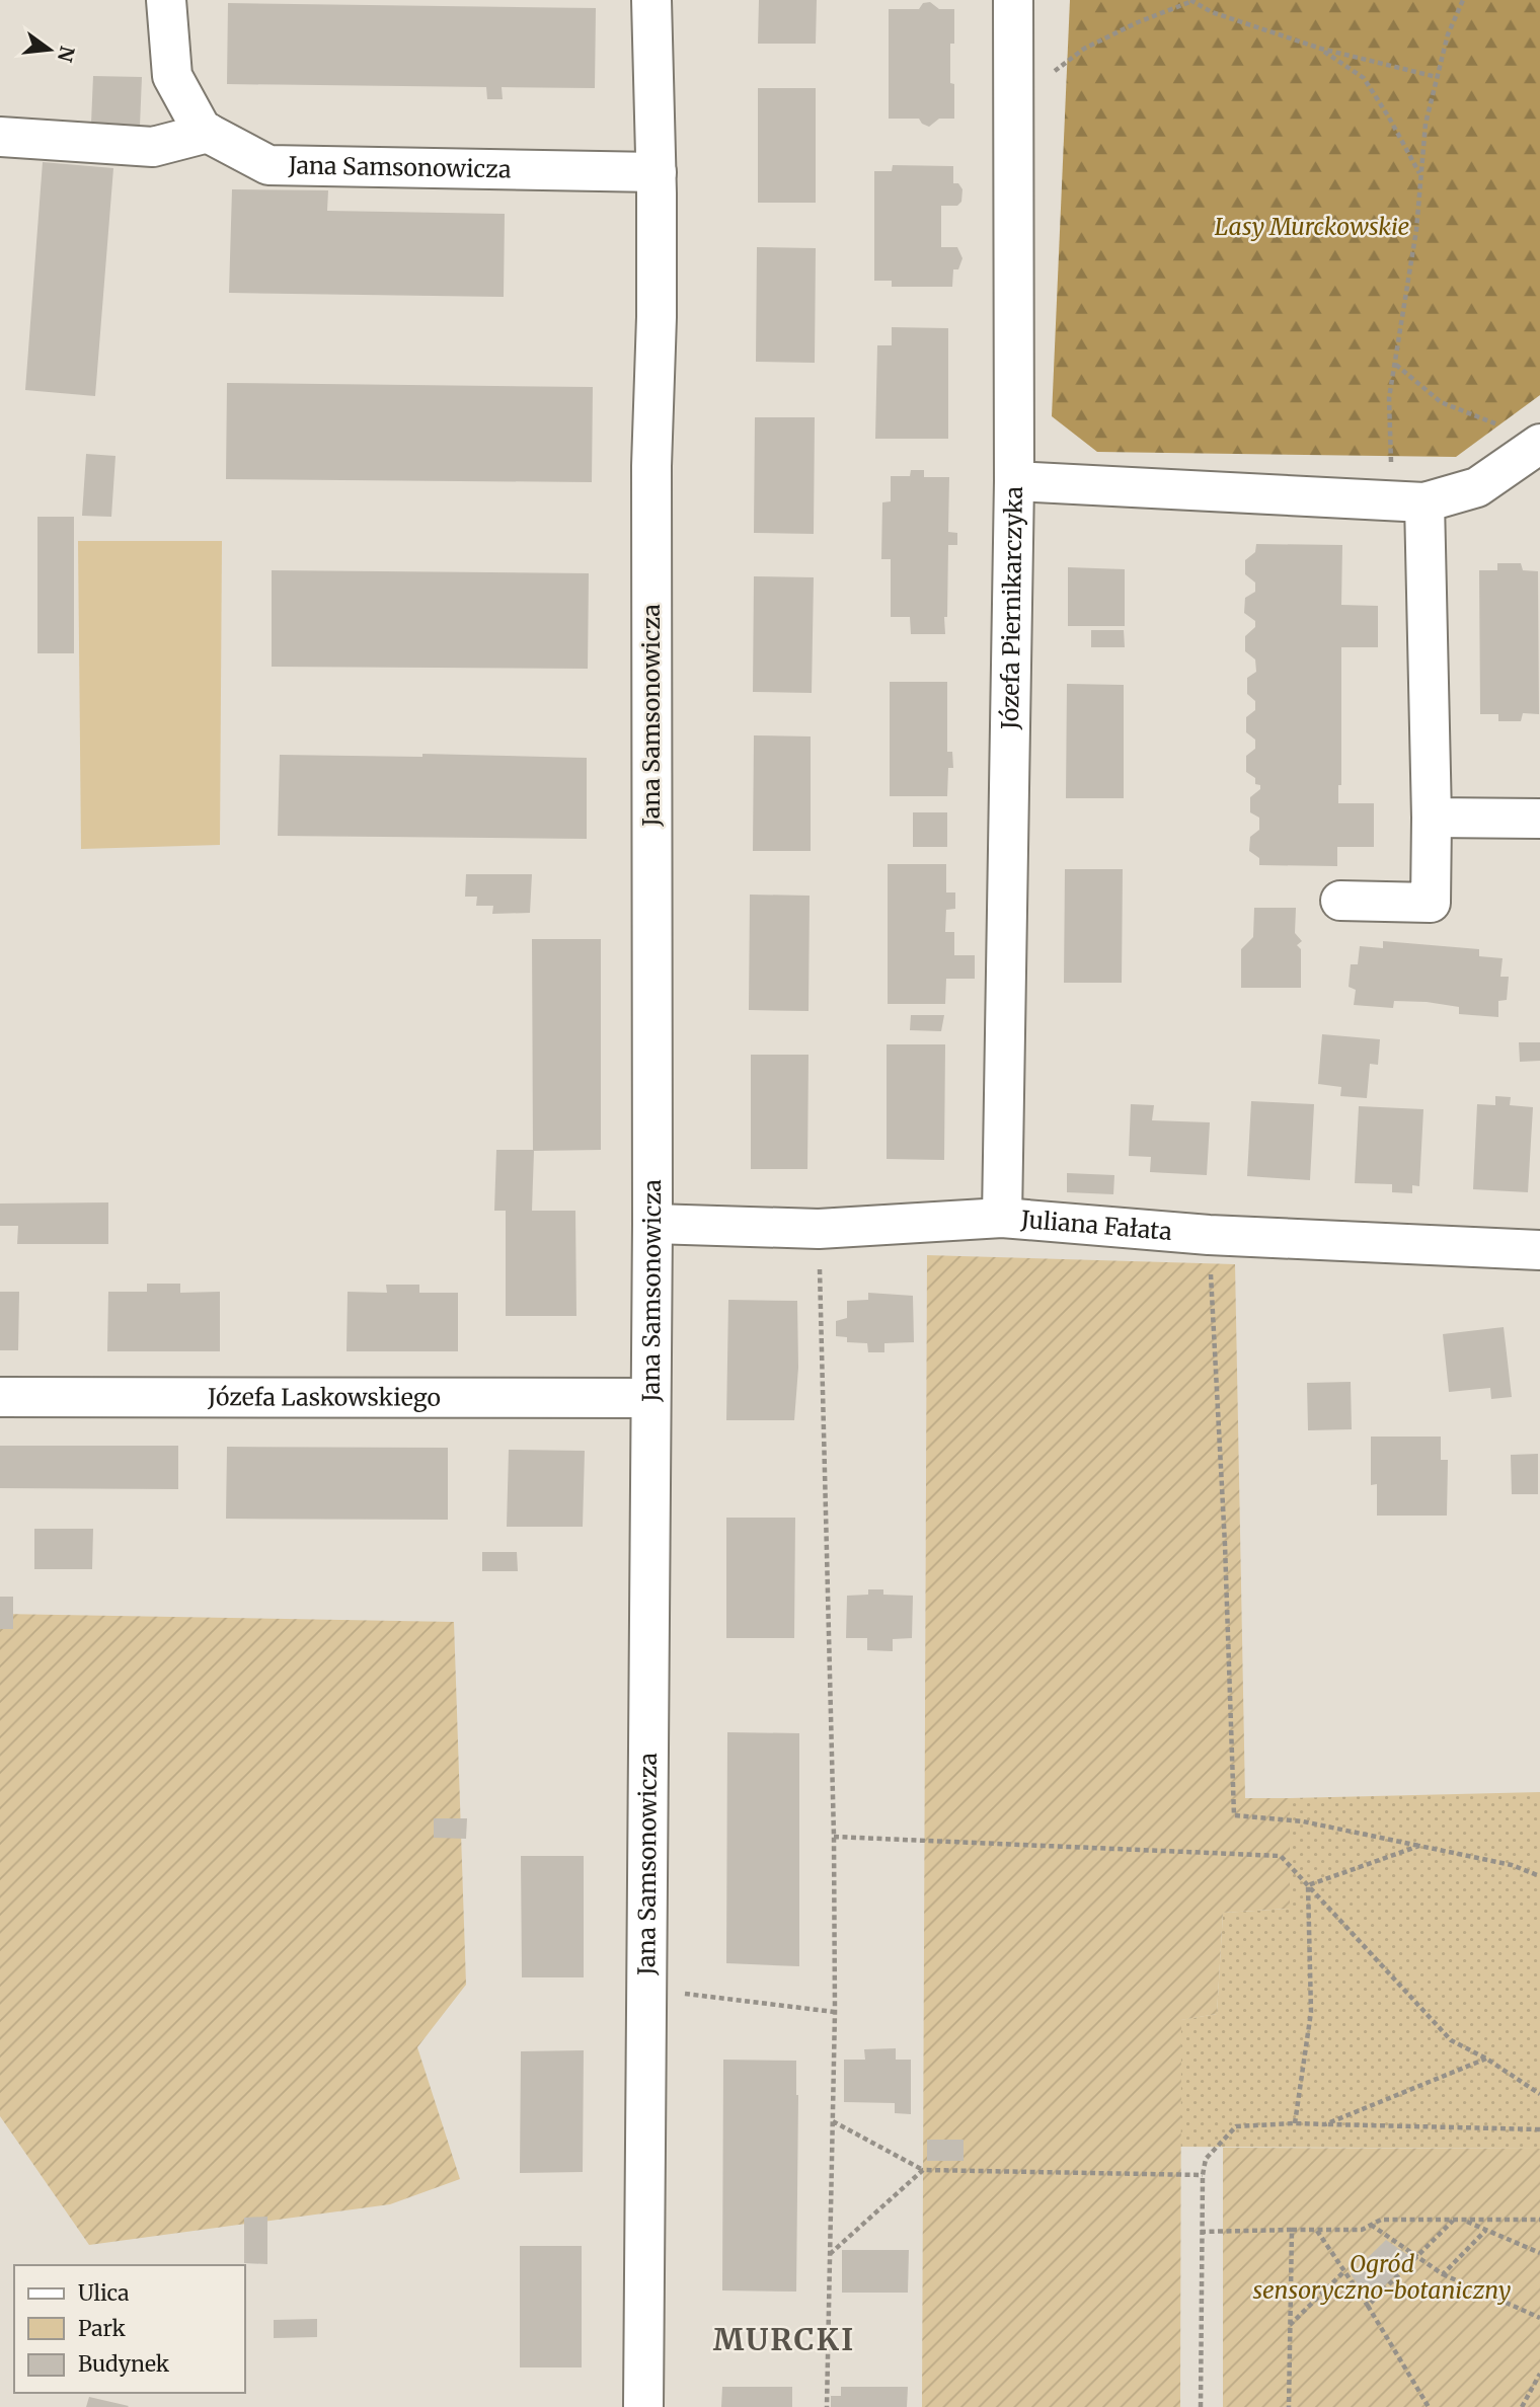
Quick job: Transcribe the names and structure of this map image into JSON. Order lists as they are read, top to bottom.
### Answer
{
  "streets": {
    "street": [
      "Jana Samsonowicza",
      "Józefa Piernikarczyka",
      "Juliana Fałata",
      "Józefa Laskowskiego"
    ]
  },
  "crossings": [
    ["Jana Samsonowicza", "Juliana Fałata"],
    ["Jana Samsonowicza", "Józefa Laskowskiego"],
    ["Józefa Piernikarczyka", "Juliana Fałata"]
  ],
  "districts": ["MURCKI"],
  "parks": ["Lasy Murckowskie", "Ogród sensoryczno-botaniczny"],
  "legend": ["Ulica", "Park", "Budynek"],
  "north": "right"
}
